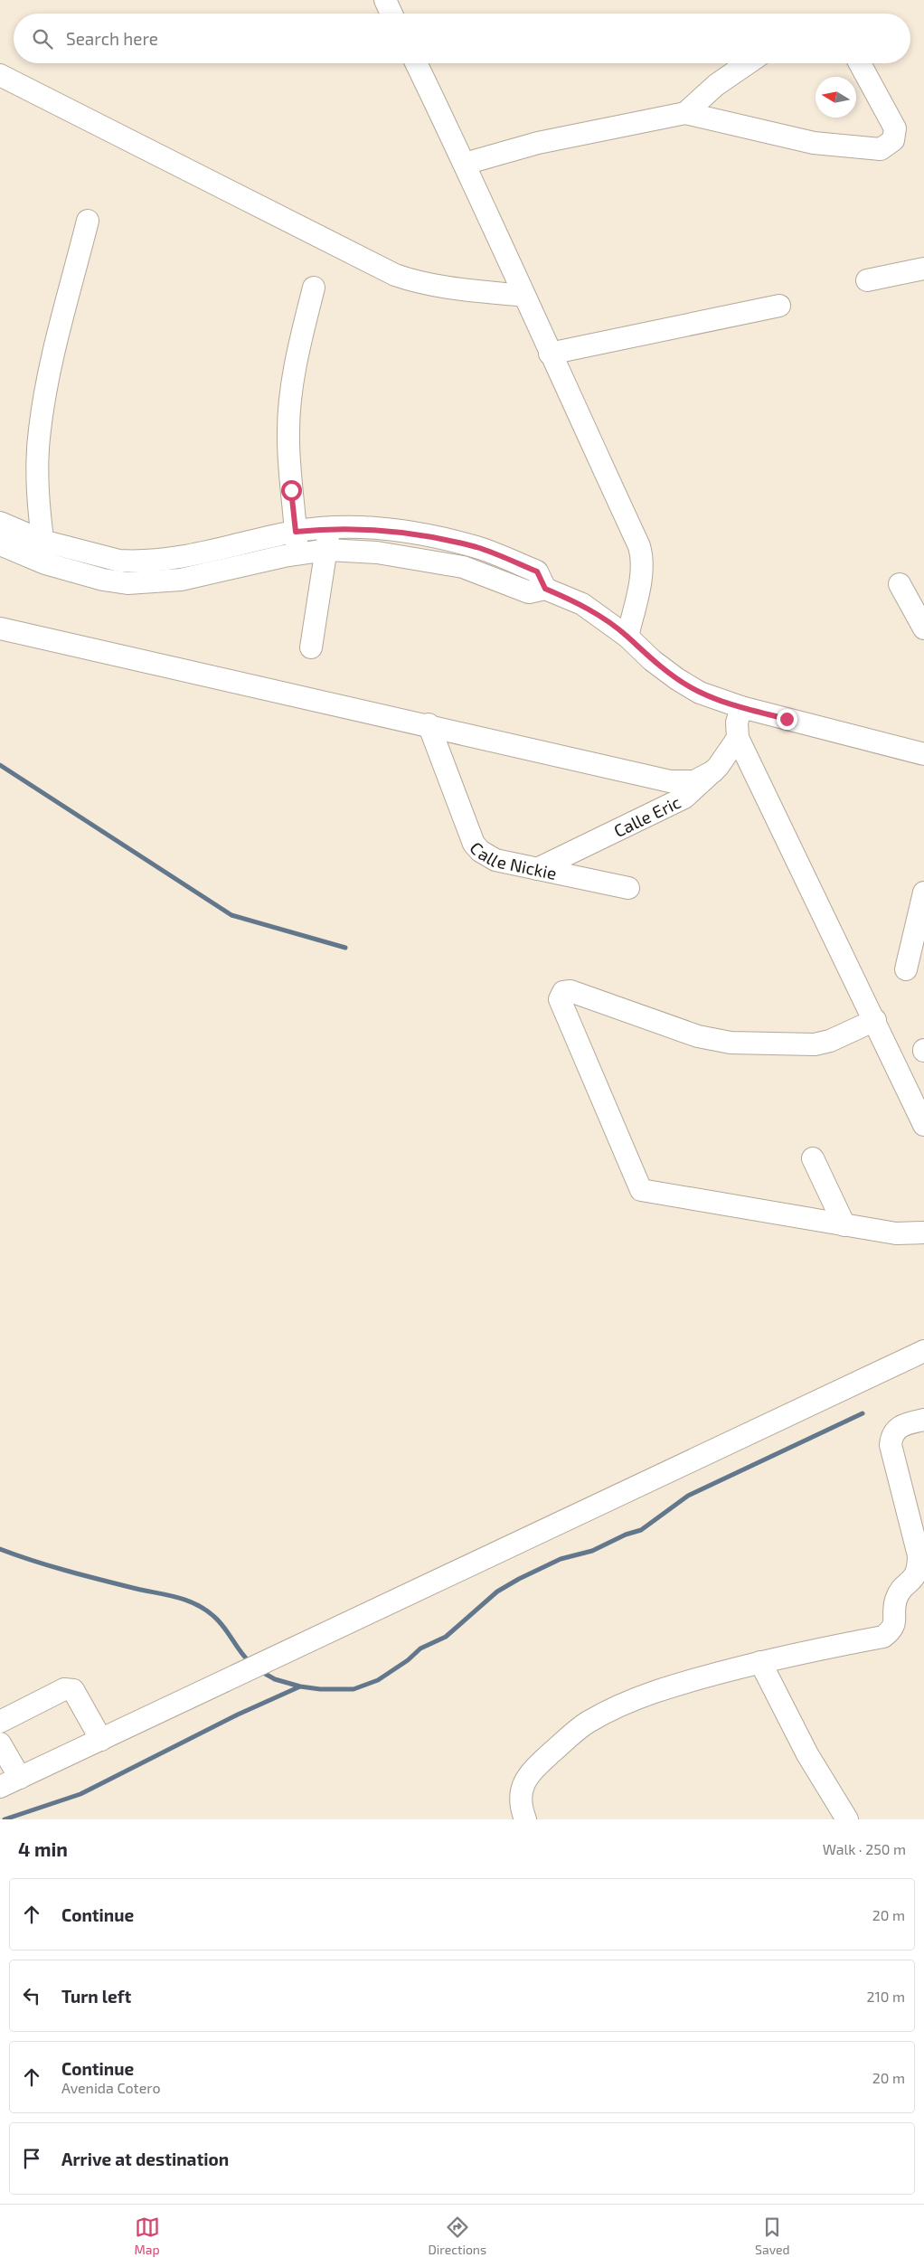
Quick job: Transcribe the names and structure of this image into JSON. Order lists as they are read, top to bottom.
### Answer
{
  "streets": {
    "street": ["Calle Eric", "Calle Nickie"]
  },
  "crossings": [
    ["Calle Eric", "Calle Nickie"]
  ],
  "north": "left",
  "page": {
    "search": "Search here",
    "heading": ["4 min", "Walk · 250 m"],
    "list": [
      ["Continue", "20 m"],
      ["Turn left", "210 m"],
      ["Continue", "Avenida Cotero", "20 m"],
      "Arrive at destination"
    ],
    "nav": ["Map", "Directions", "Saved"]
  }
}
